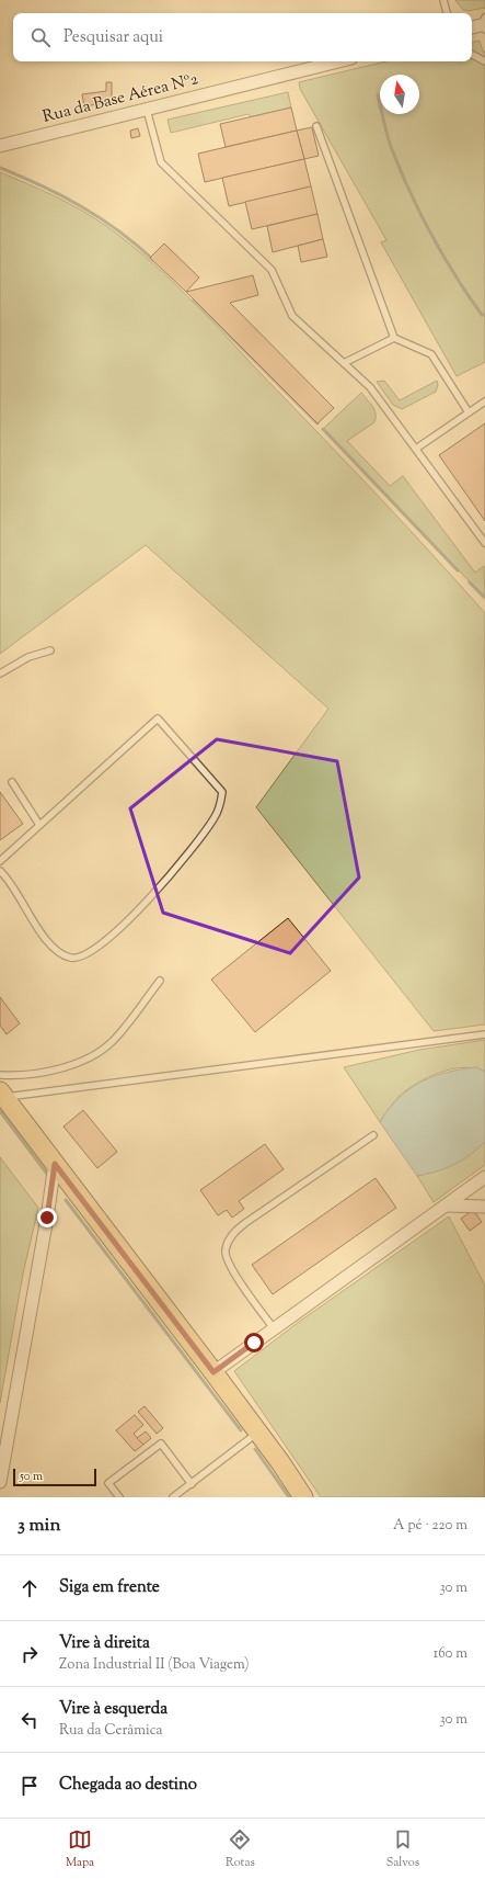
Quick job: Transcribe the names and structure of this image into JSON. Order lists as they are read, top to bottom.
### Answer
{
  "streets": {
    "street": ["Rua da Base Aérea Nº2"]
  },
  "scale_bar": "50 m",
  "north": "top",
  "page": {
    "search": "Pesquisar aqui",
    "scale": "50 m",
    "heading": ["3 min", "A pé · 220 m"],
    "list": [
      ["Siga em frente", "30 m"],
      ["Vire à direita", "Zona Industrial II (Boa Viagem)", "160 m"],
      ["Vire à esquerda", "Rua da Cerâmica", "30 m"],
      "Chegada ao destino"
    ],
    "nav": ["Mapa", "Rotas", "Salvos"]
  }
}
